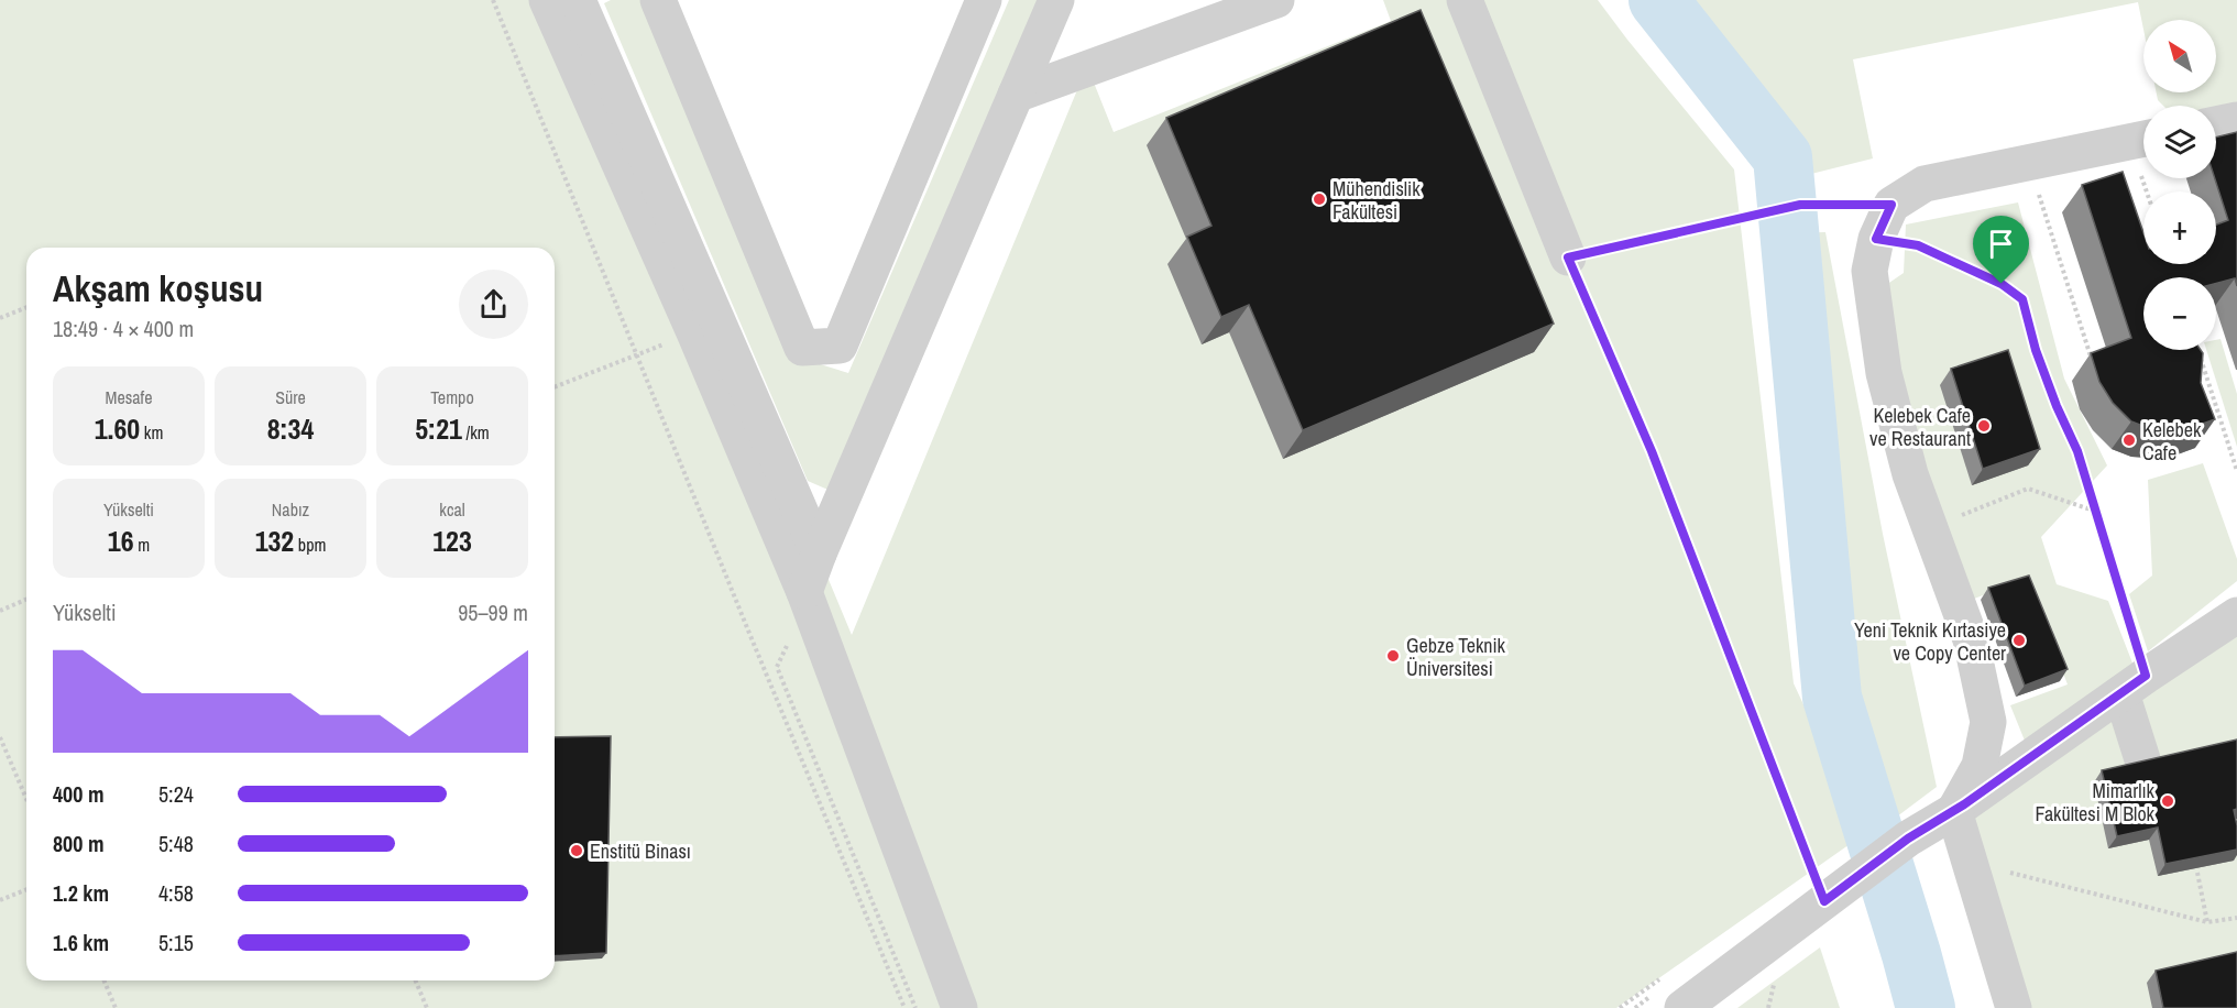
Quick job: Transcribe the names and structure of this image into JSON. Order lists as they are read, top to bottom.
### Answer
{
  "places": [
    "Mühendislik Fakültesi",
    "Kelebek Cafe ve Restaurant",
    "Kelebek Cafe",
    "Yeni Teknik Kırtasiye ve Copy Center",
    "Gebze Teknik Üniversitesi",
    "Mimarlık Fakültesi M Blok",
    "Enstitü Binası"
  ],
  "north": "top left",
  "page": {
    "map_buttons": ["+", "−"],
    "heading": ["Akşam koşusu", "18:49 · 4 × 400 m"],
    "stats": [
      ["Mesafe", "1.60 km"],
      ["Süre", "8:34"],
      ["Tempo", "5:21 /km"],
      ["Yükselti", "16 m"],
      ["Nabız", "132 bpm"],
      ["kcal", "123"]
    ],
    "chart": ["Yükselti", "95–99 m"],
    "list": [
      {
        "name": "400 m",
        "note": "5:24"
      },
      {
        "name": "800 m",
        "note": "5:48"
      },
      {
        "name": "1.2 km",
        "note": "4:58"
      },
      {
        "name": "1.6 km",
        "note": "5:15"
      }
    ]
  }
}
